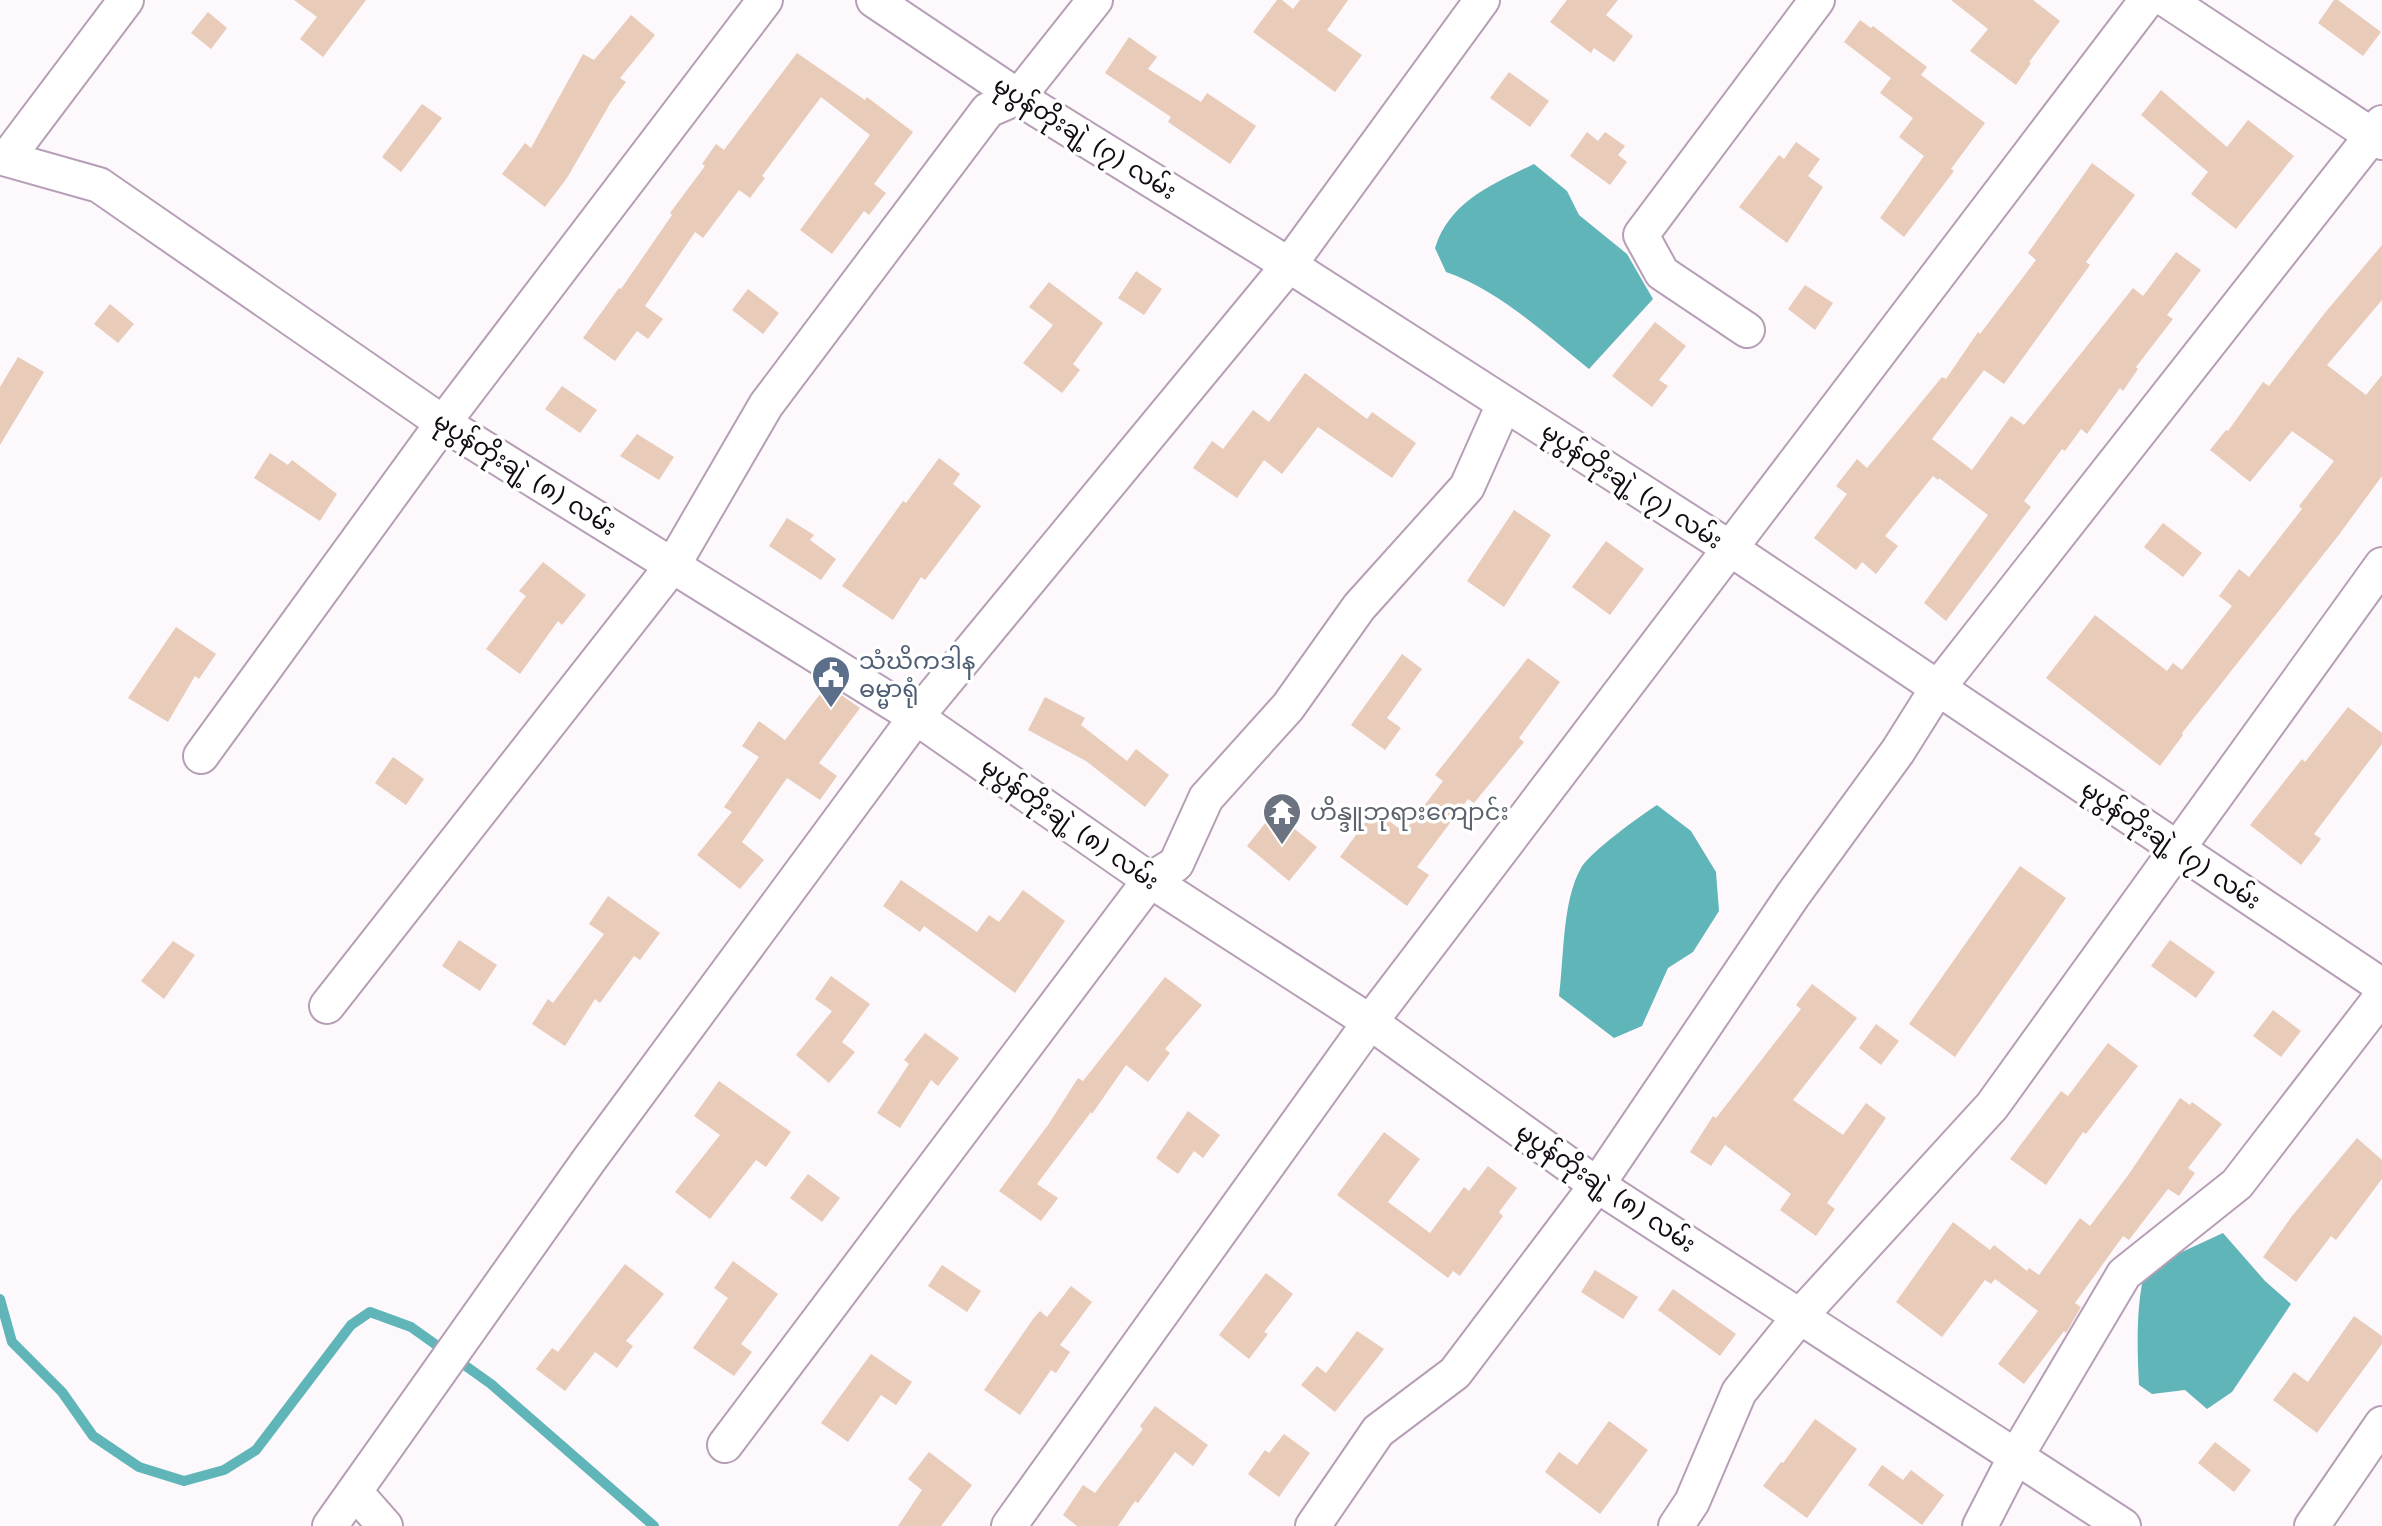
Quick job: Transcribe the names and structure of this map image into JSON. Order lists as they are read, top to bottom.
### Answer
{
  "streets": {
    "street": ["မုပွန်တိုးချဲ့ (၇) လမ်း", "မုပွန်တိုးချဲ့ (၈) လမ်း"]
  },
  "places": {
    "public building": ["သံဃိကဒါန ဓမ္မာရုံ"],
    "temple": ["ဟိန္ဒူဘုရားကျောင်း"]
  }
}
